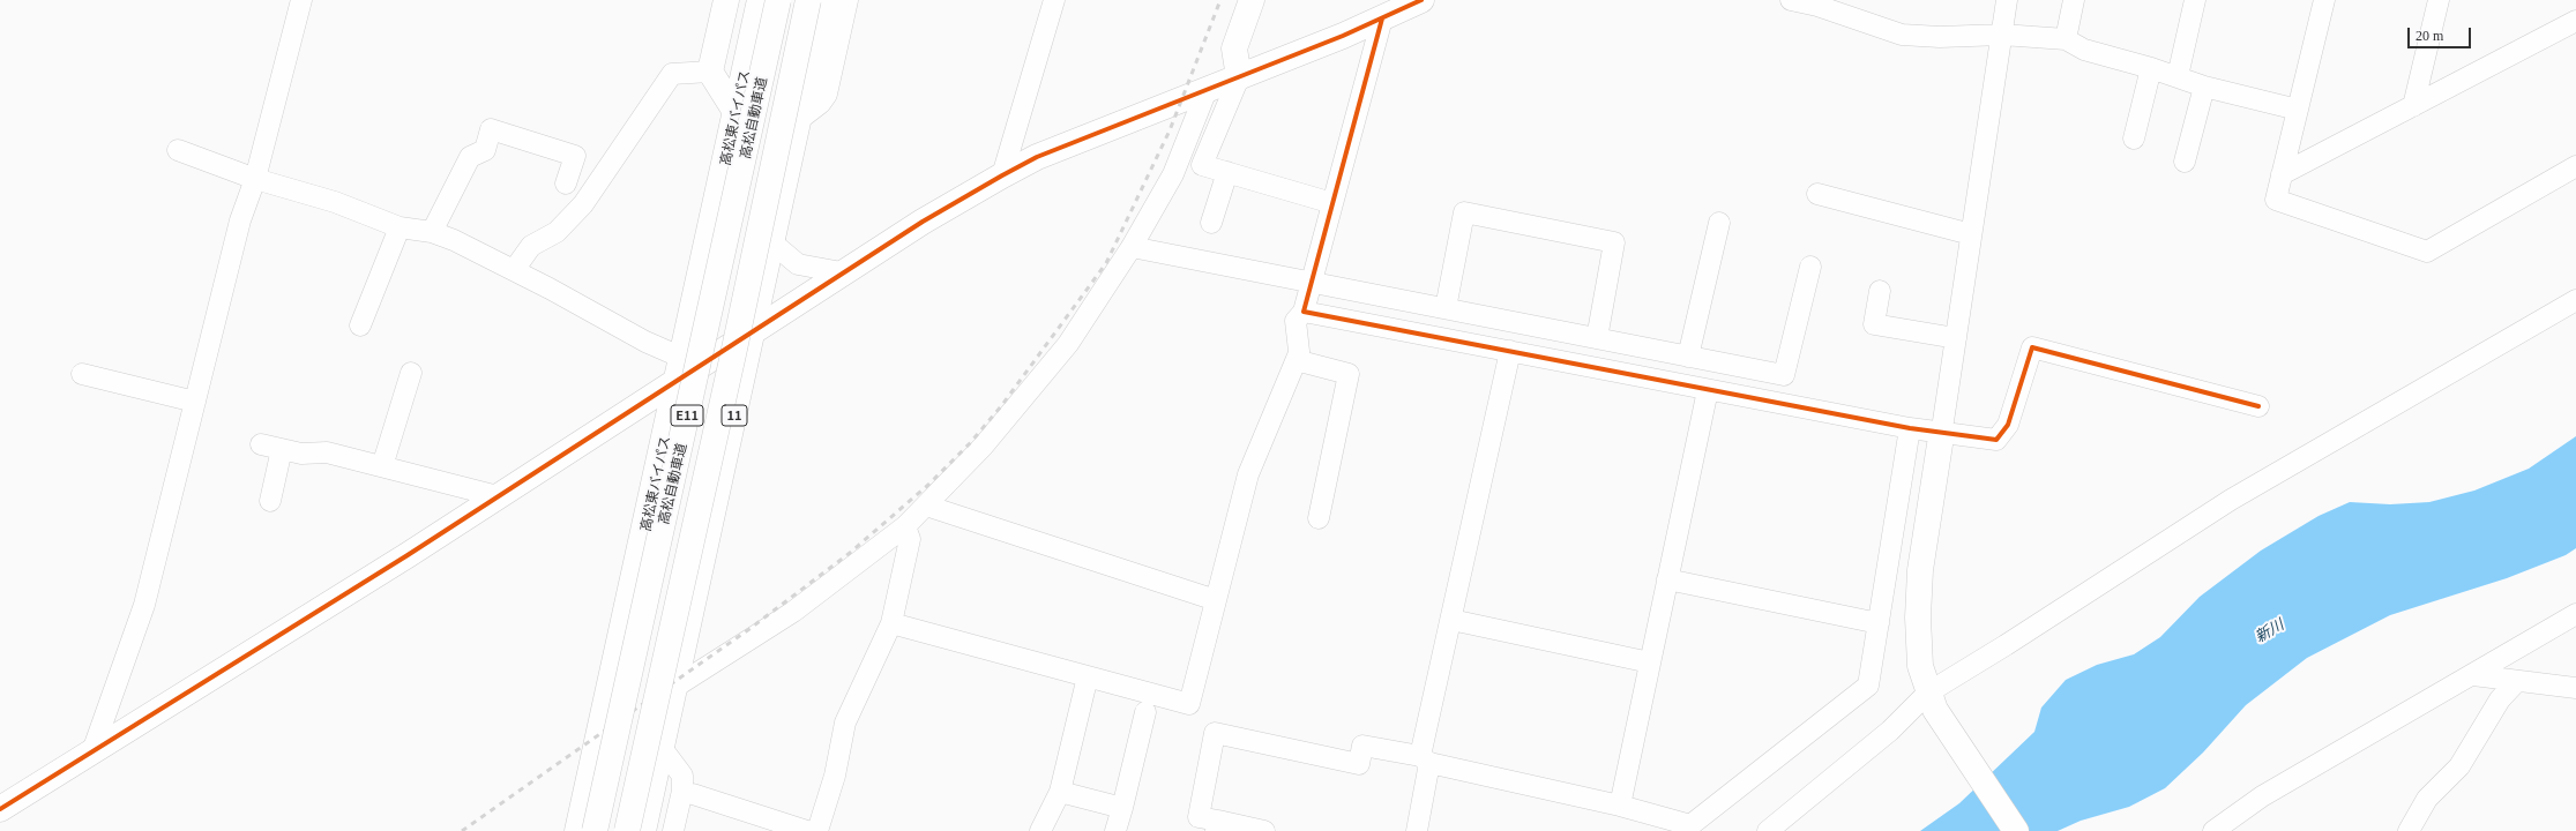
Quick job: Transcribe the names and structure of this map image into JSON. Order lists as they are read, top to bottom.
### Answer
{
  "streets": {
    "main road": [
      "高松東バイパス",
      "高松自動車道",
      "E11",
      "11"
    ]
  },
  "water": ["新川"],
  "scale_bar": "20 m"
}
